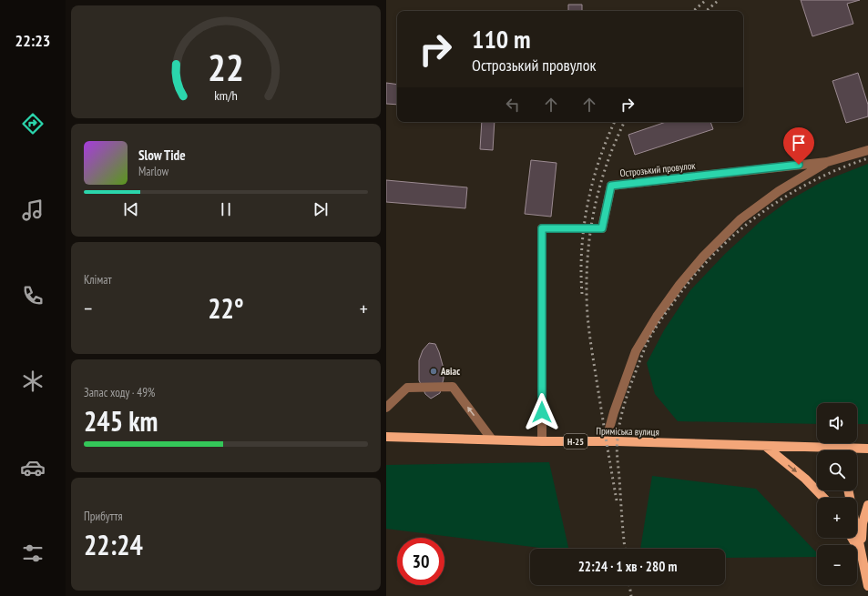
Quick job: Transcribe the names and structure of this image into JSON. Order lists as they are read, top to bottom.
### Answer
{
  "streets": {
    "main road": ["Приміська вулиця", "Н-25"],
    "street": ["Острозький провулок"]
  },
  "crossings": [
    ["Острозький провулок", "Приміська вулиця"]
  ],
  "places": ["Авіас"],
  "page": {
    "tabs": "22:23",
    "turn": ["110 m", "Острозький провулок"],
    "song": ["Slow Tide", "Marlow"],
    "tile": [
      "Клімат",
      ["Запас ходу · 49%", "245 km"],
      ["Прибуття", "22:24"]
    ],
    "heat": ["−", "22°", "+"],
    "map_buttons": ["+", "−"],
    "limit": "30",
    "trip": "22:24 · 1 хв · 280 m",
    "gauge": ["22", "km/h"]
  }
}
